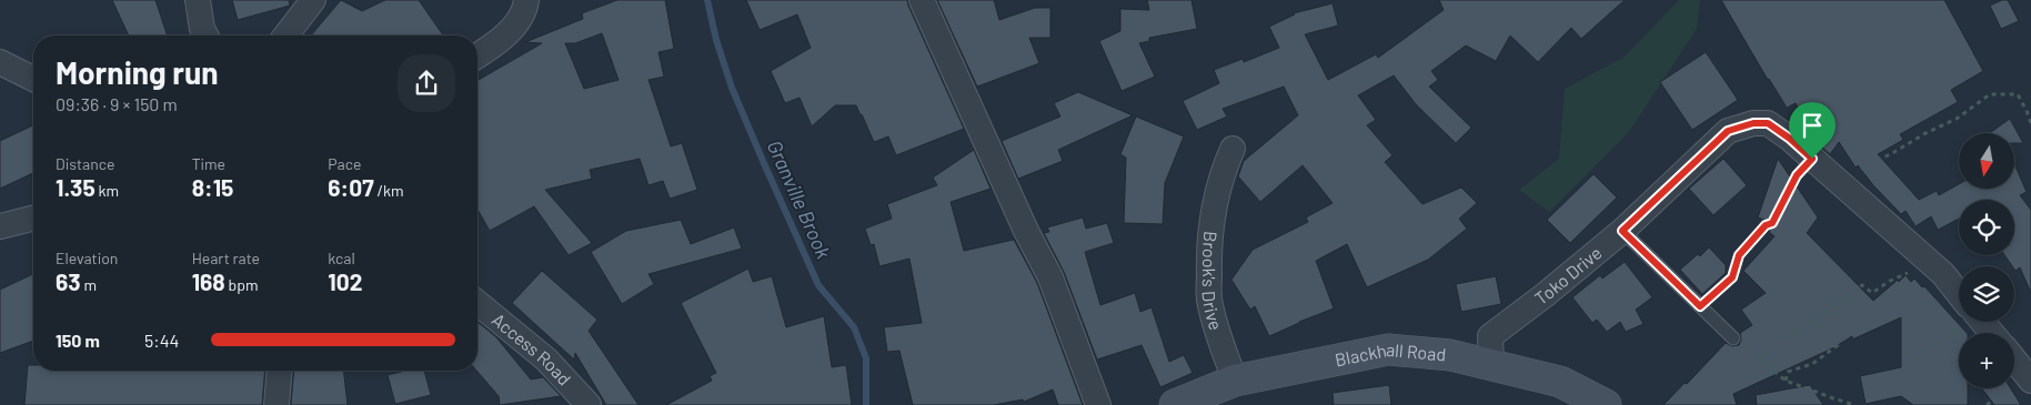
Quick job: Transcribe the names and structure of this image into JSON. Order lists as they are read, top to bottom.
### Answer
{
  "streets": {
    "main road": ["Blackhall Road"],
    "street": ["Toko Drive", "Brook's Drive", "Access Road"]
  },
  "crossings": [
    ["Toko Drive", "Blackhall Road"],
    ["Brook's Drive", "Blackhall Road"]
  ],
  "water": ["Granville Brook"],
  "north": "bottom",
  "page": {
    "heading": ["Morning run", "09:36 · 9 × 150 m"],
    "stats": [
      ["Distance", "1.35 km"],
      ["Time", "8:15"],
      ["Pace", "6:07 /km"],
      ["Elevation", "63 m"],
      ["Heart rate", "168 bpm"],
      ["kcal", "102"]
    ],
    "map_buttons": "+",
    "list": [
      {
        "name": "150 m",
        "note": "5:44"
      }
    ]
  }
}
